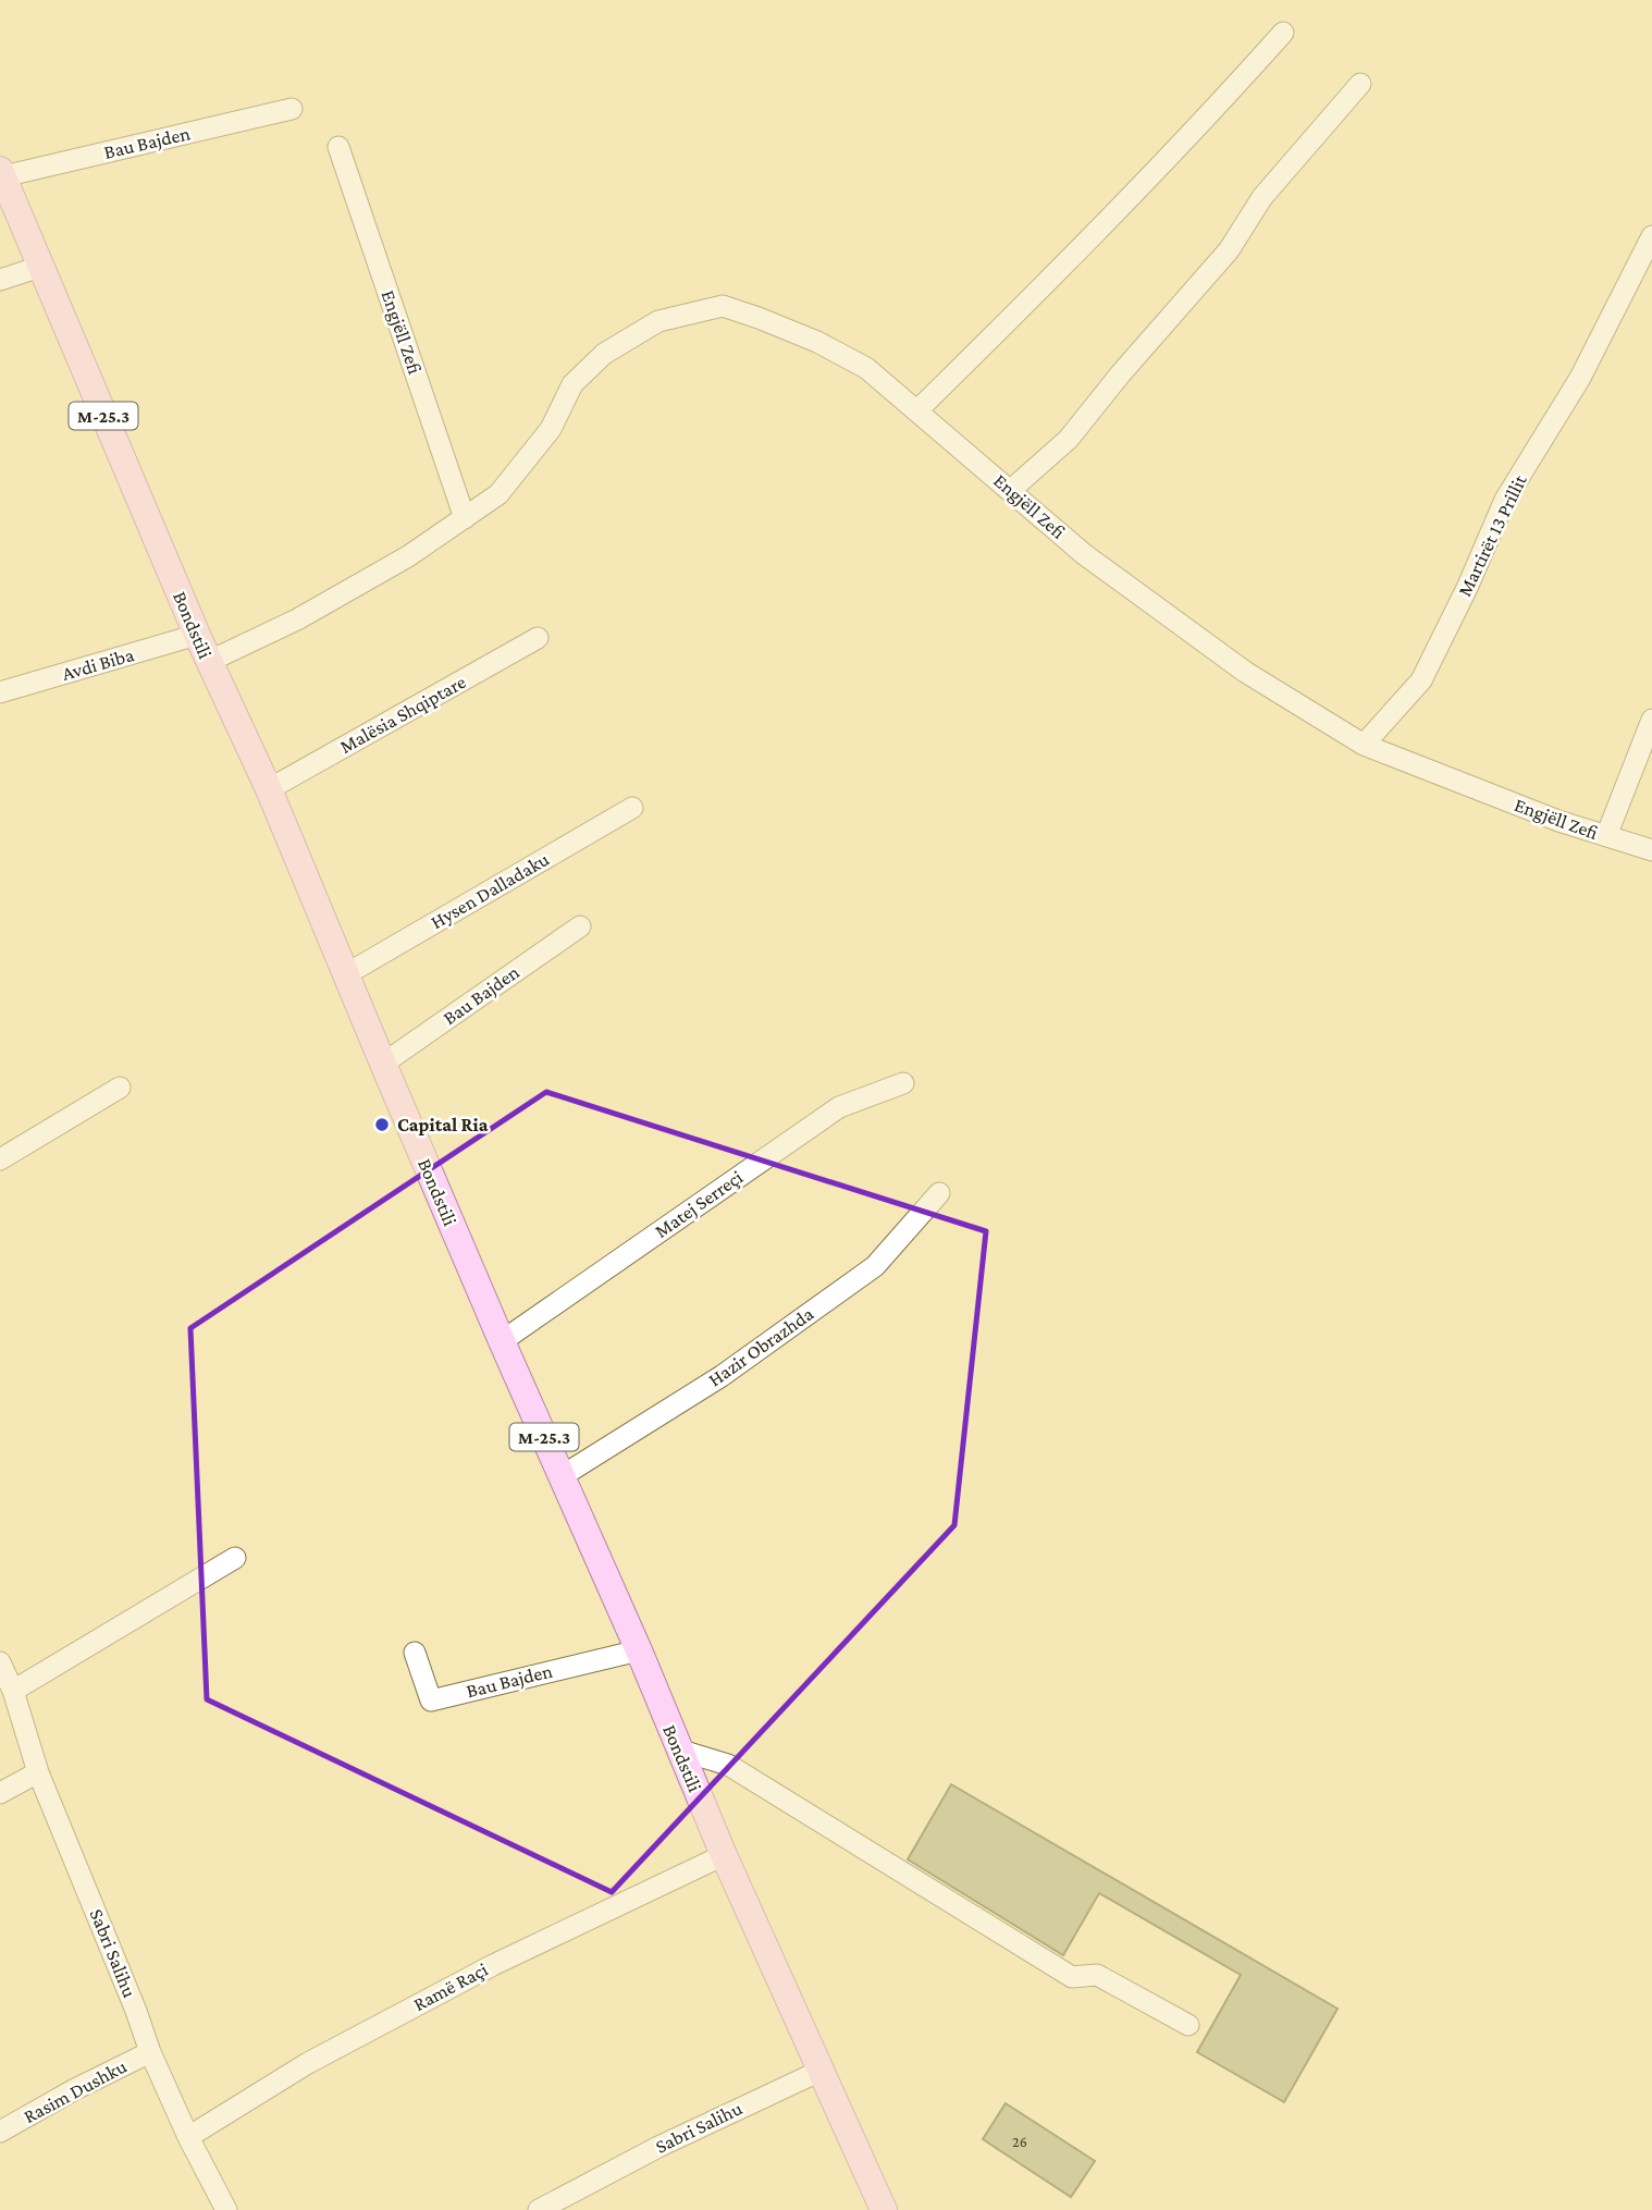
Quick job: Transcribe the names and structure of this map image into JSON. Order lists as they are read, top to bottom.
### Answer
{
  "streets": {
    "main road": ["M-25.3", "Bondstili"],
    "street": [
      "Bau Bajden",
      "Engjëll Zefi",
      "Martirët 13 Prillit",
      "Avdi Biba",
      "Malësia Shqiptare",
      "Hysen Dalladaku",
      "Matej Serreçi",
      "Hazir Obrazhda",
      "Sabri Salihu",
      "Ramë Raçi",
      "Rasim Dushku"
    ]
  },
  "crossings": [
    ["Bau Bajden", "Bondstili"],
    ["Engjëll Zefi", "Martirët 13 Prillit"],
    ["Engjëll Zefi", "Bondstili"],
    ["Bondstili", "Avdi Biba"],
    ["Bondstili", "Malësia Shqiptare"],
    ["Bondstili", "Hysen Dalladaku"],
    ["Bondstili", "Matej Serreçi"],
    ["Bondstili", "Hazir Obrazhda"],
    ["Bondstili", "Sabri Salihu"],
    ["Bondstili", "Ramë Raçi"],
    ["Sabri Salihu", "Ramë Raçi"],
    ["Sabri Salihu", "Rasim Dushku"]
  ],
  "places": ["Capital Ria"],
  "house_numbers": ["26"]
}
